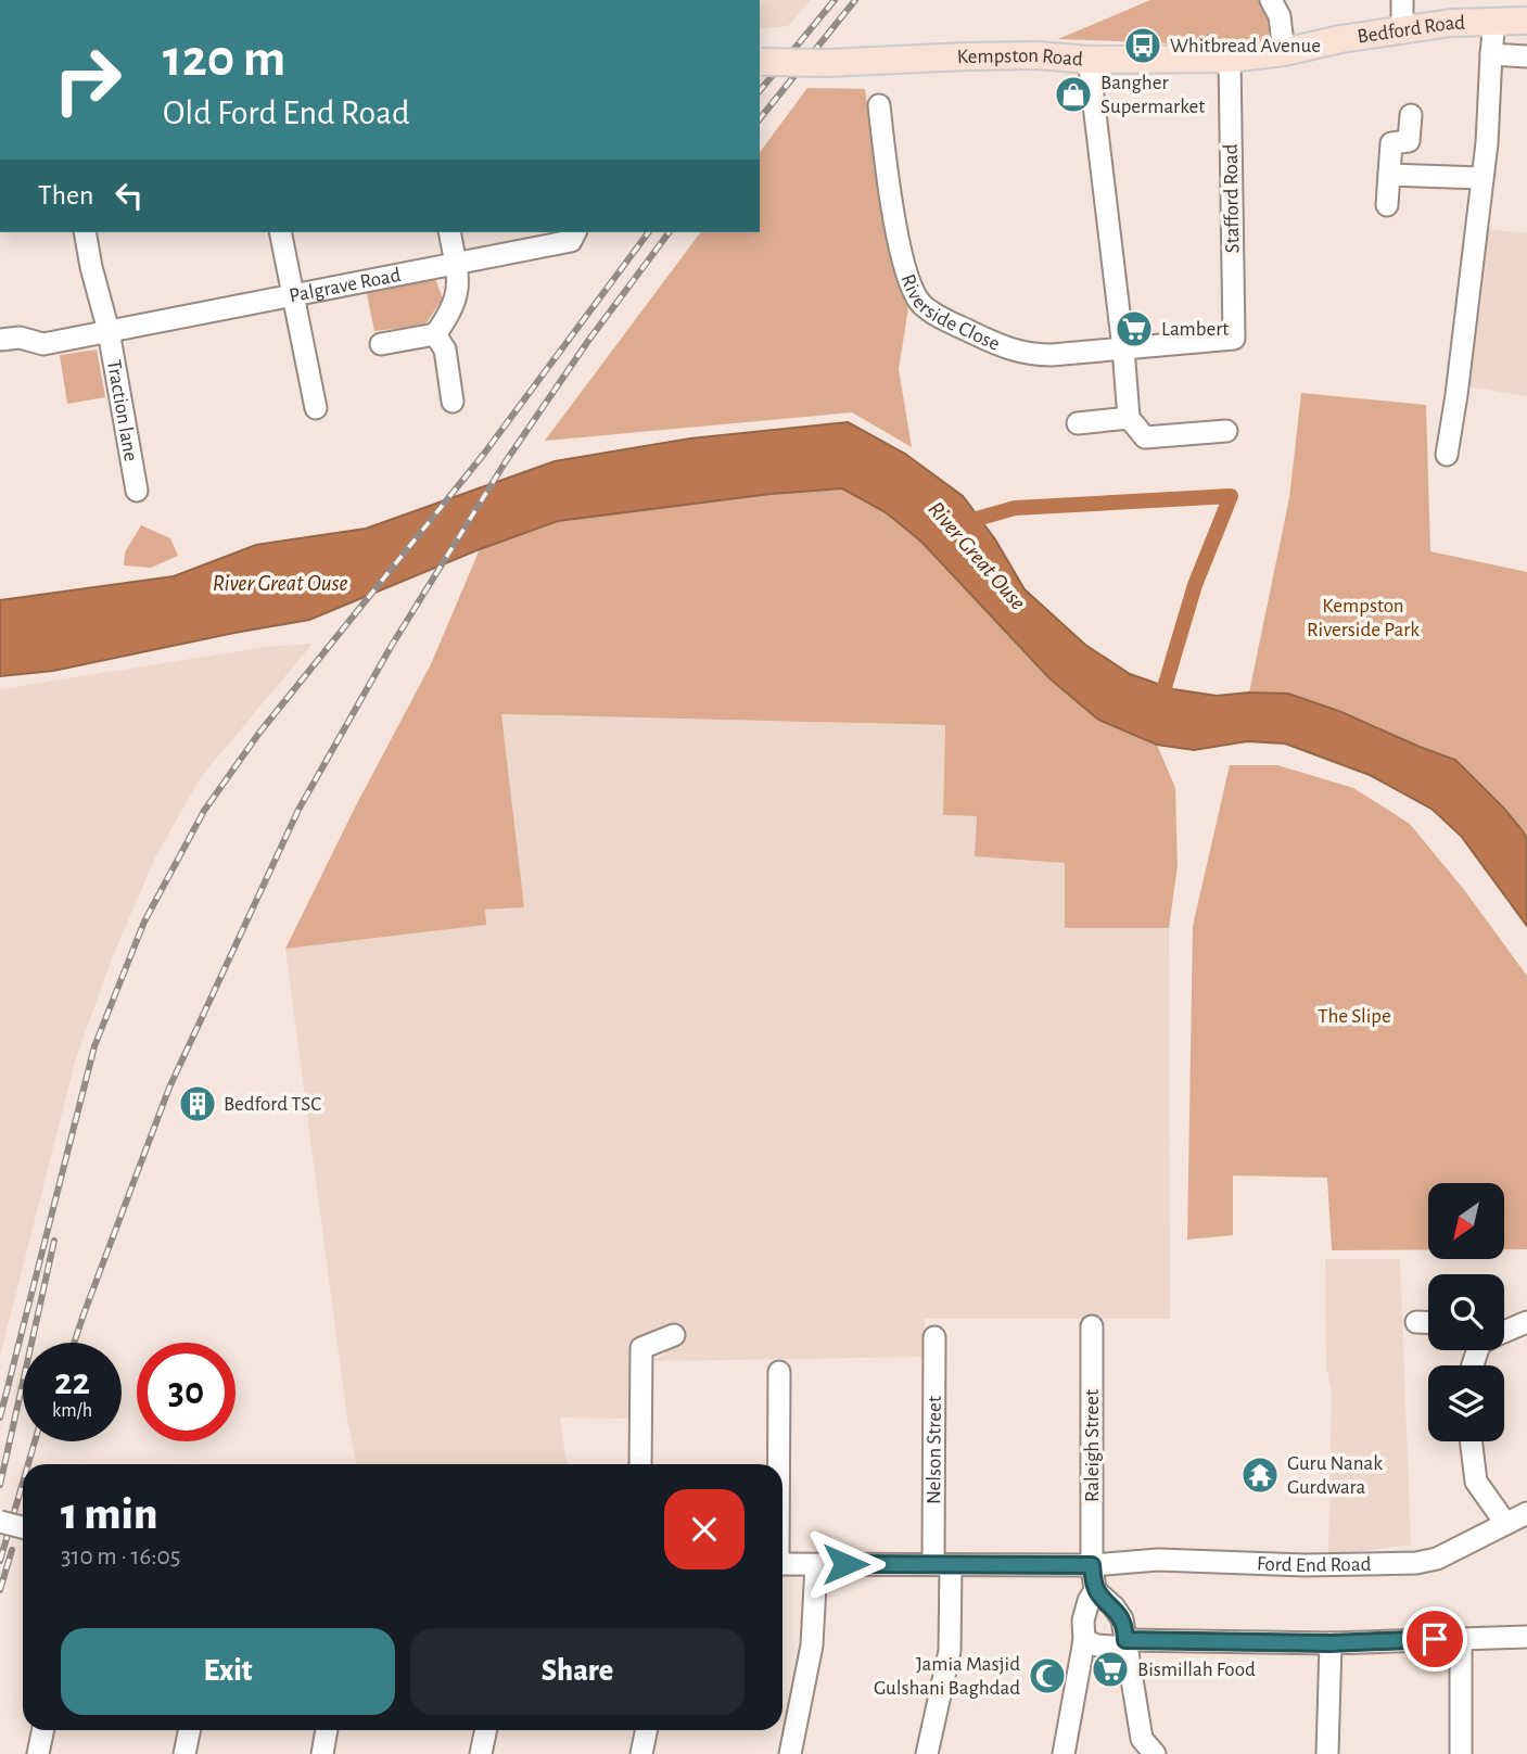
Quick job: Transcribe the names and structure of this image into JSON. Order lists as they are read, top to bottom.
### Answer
{
  "streets": {
    "main road": ["Bedford Road", "Kempston Road"],
    "street": [
      "Stafford Road",
      "Palgrave Road",
      "Riverside Close",
      "Traction lane",
      "Raleigh Street",
      "Nelson Street",
      "Ford End Road"
    ]
  },
  "crossings": [
    ["Bedford Road", "Kempston Road"],
    ["Kempston Road", "Stafford Road"],
    ["Stafford Road", "Riverside Close"],
    ["Palgrave Road", "Traction lane"],
    ["Raleigh Street", "Ford End Road"],
    ["Nelson Street", "Ford End Road"]
  ],
  "water": ["River Great Ouse"],
  "parks": ["Kempston Riverside Park", "The Slipe"],
  "places": {
    "bus stop": ["Whitbread Avenue"],
    "shop": ["Bangher Supermarket"],
    "supermarket": ["Lambert", "Bismillah Food"],
    "building": ["Bedford TSC"],
    "temple": ["Guru Nanak Gurdwara"],
    "mosque": ["Jamia Masjid Gulshani Baghdad"]
  },
  "north": "bottom left",
  "page": {
    "turn": ["120 m", "Old Ford End Road"],
    "then": "Then",
    "speed": "22 km/h",
    "limit": "30",
    "heading": ["1 min", "310 m · 16:05"],
    "buttons": ["Exit", "Share"]
  }
}
